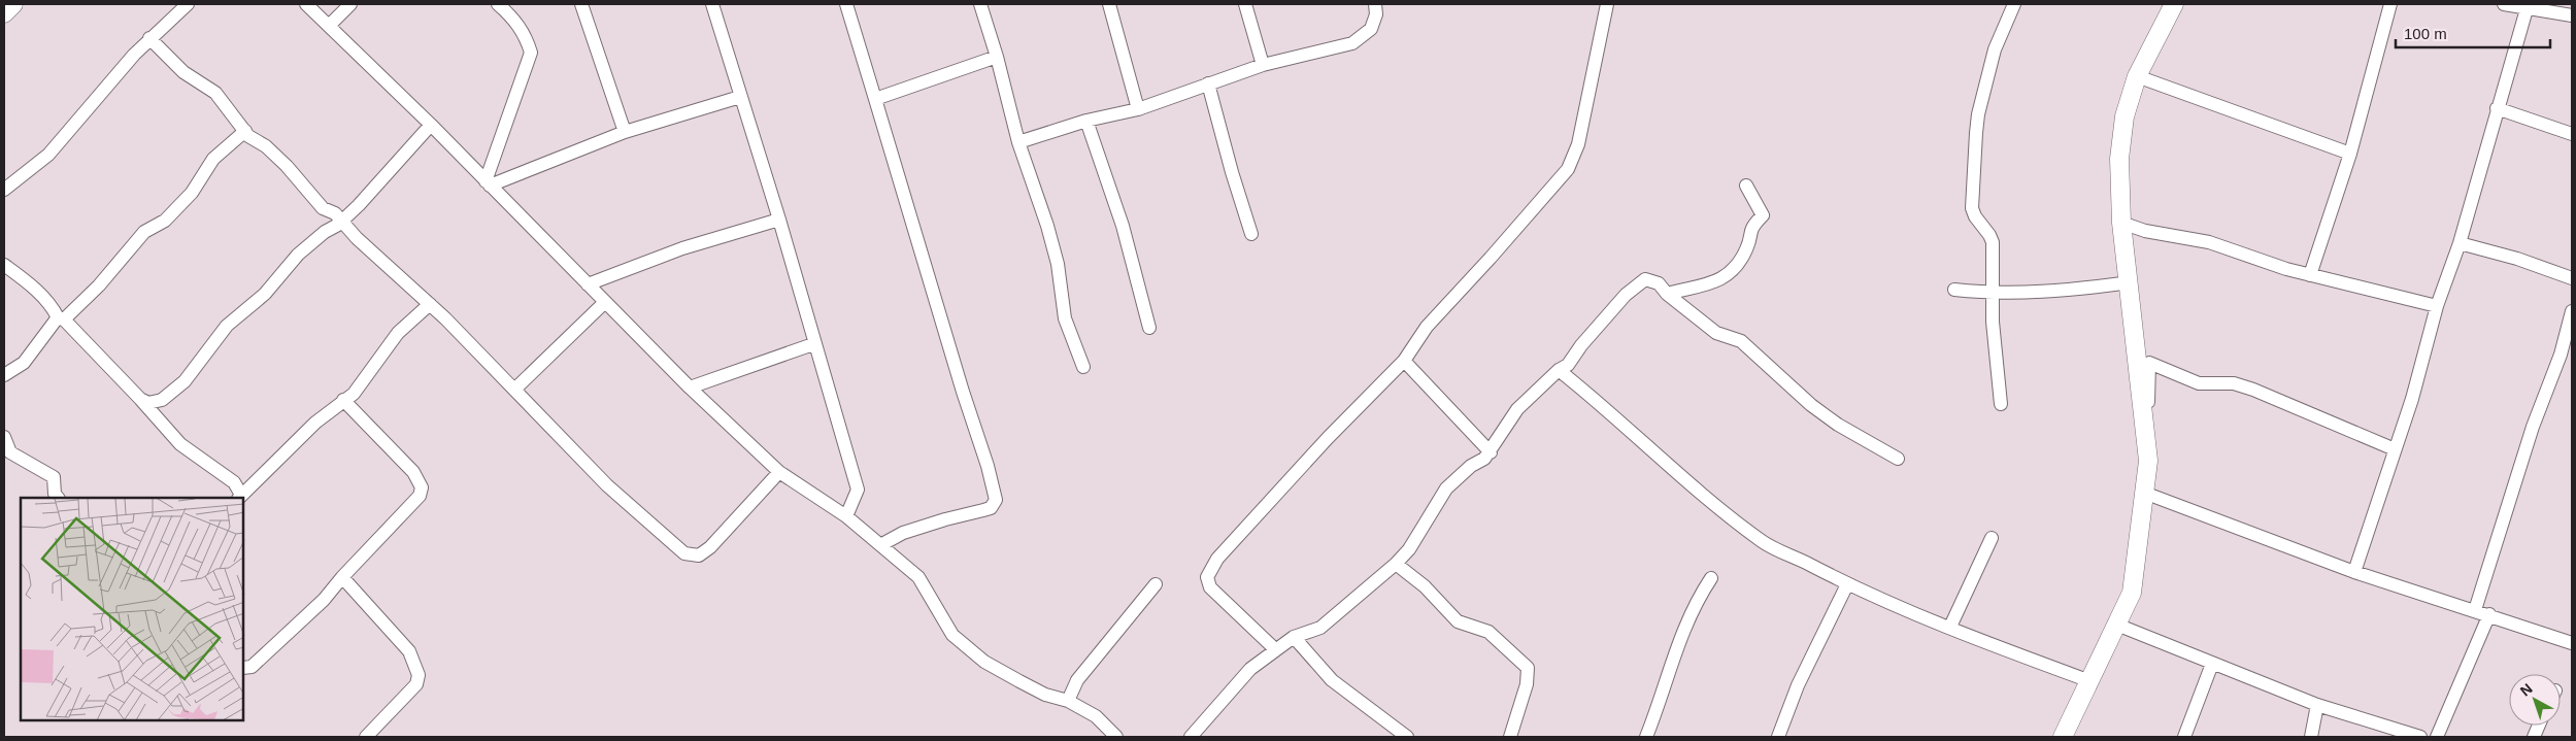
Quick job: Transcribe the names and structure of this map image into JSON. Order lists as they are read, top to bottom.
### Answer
{
  "scale_bar": "100 m",
  "north": "top left"
}
